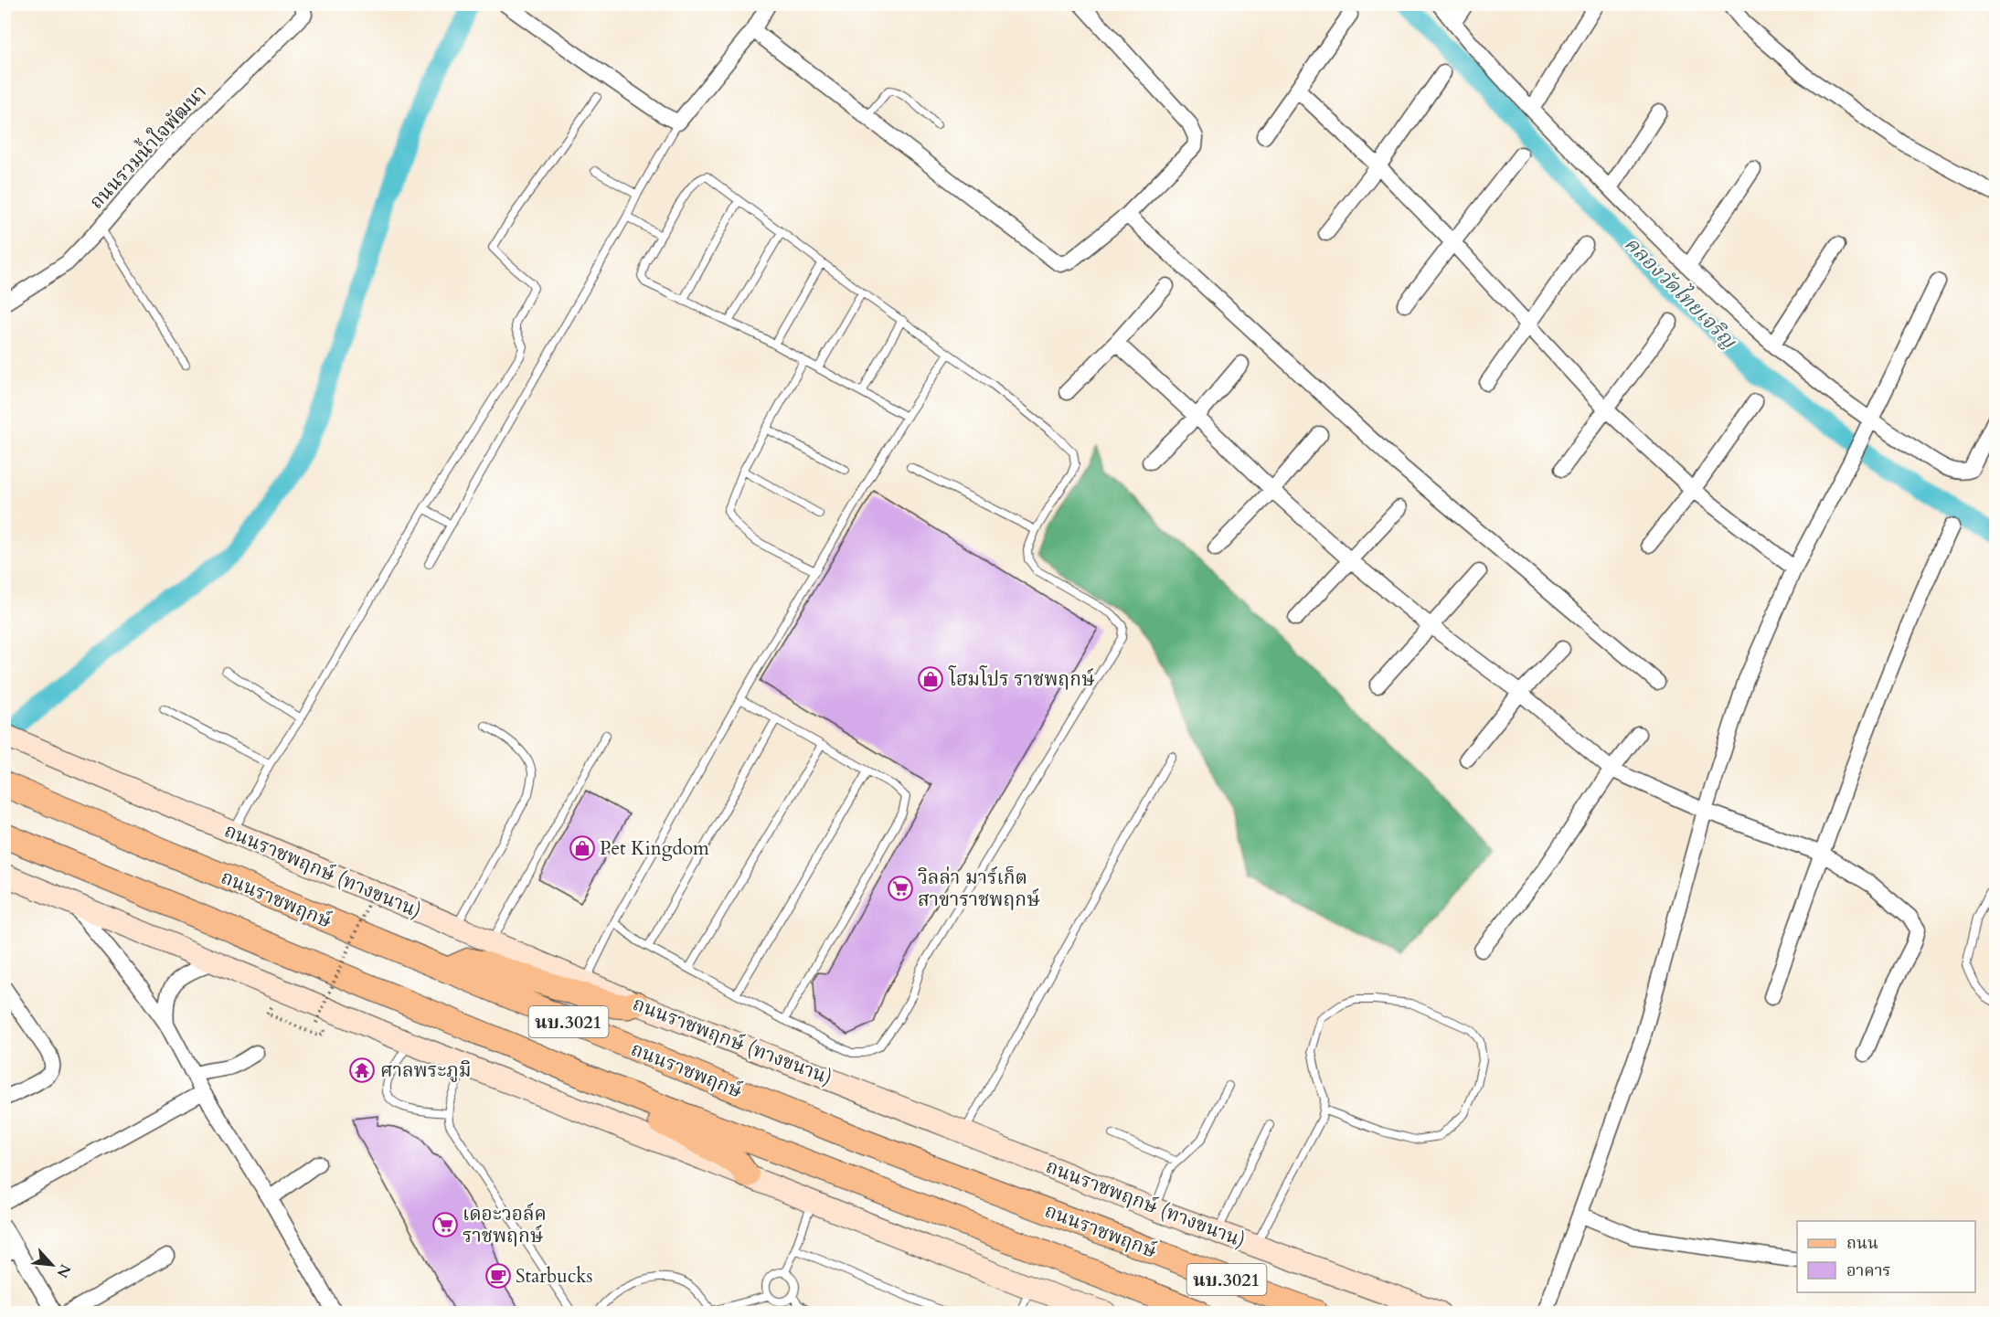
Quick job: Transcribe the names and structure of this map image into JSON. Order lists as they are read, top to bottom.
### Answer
{
  "streets": {
    "main road": ["ถนนราชพฤกษ์ (ทางขนาน)", "ถนนราชพฤกษ์", "นบ.3021"],
    "street": ["ถนนรวมน้ำใจพัฒนา"]
  },
  "water": ["คลองวัดไทยเจริญ"],
  "places": {
    "shop": ["โฮมโปร ราชพฤกษ์", "Pet Kingdom"],
    "supermarket": ["วิลล่า มาร์เก็ต สาขาราชพฤกษ์", "เดอะวอล์ค ราชพฤกษ์"],
    "temple": ["ศาลพระภูมิ"],
    "cafe": ["Starbucks"]
  },
  "legend": ["ถนน", "อาคาร"],
  "north": "bottom right"
}
